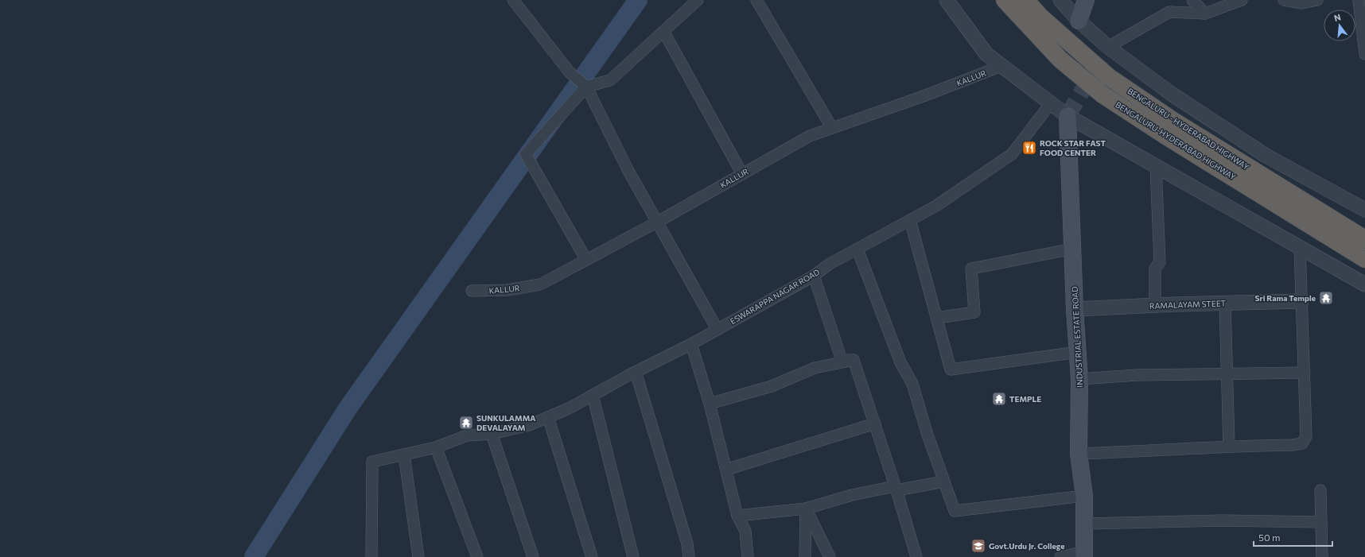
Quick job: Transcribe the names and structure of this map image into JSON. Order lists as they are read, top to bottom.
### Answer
{
  "streets": {
    "highway": ["BENGALURU - HYDERABAD HIGHWAY", "BENGALURU-HYDERABAD HIGHWAY"],
    "main road": ["INDUSTRIAL ESTATE ROAD"],
    "street": ["KALLUR", "ESWARAPPA NAGAR ROAD", "RAMALAYAM STEET"]
  },
  "crossings": [
    ["RAMALAYAM STEET", "INDUSTRIAL ESTATE ROAD"]
  ],
  "places": {
    "restaurant": ["ROCK STAR FAST FOOD CENTER"],
    "temple": ["Sri Rama Temple", "TEMPLE", "SUNKULAMMA DEVALAYAM"],
    "school or university": ["Govt.Urdu Jr. College"]
  },
  "scale_bar": "50 m",
  "north": "top"
}
